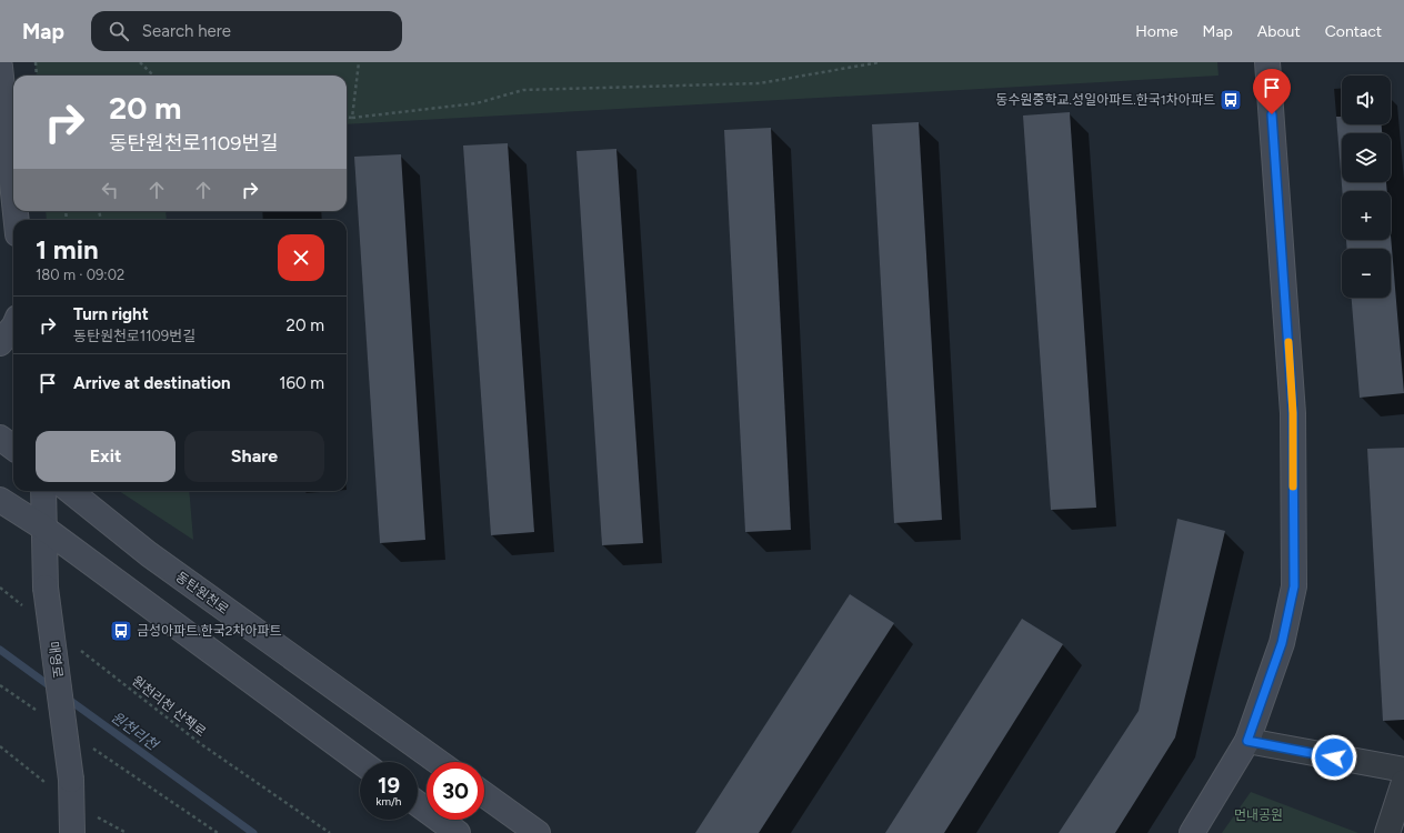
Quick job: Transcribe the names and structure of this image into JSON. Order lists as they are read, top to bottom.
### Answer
{
  "streets": {
    "street": ["동탄원천로", "매영로"],
    "path": ["원천리천 산책로"]
  },
  "water": ["원천리천"],
  "parks": ["먼내공원"],
  "places": {
    "bus stop": ["동수원중학교.성일아파트.한국1차아파트", "금성아파트.한국2차아파트"]
  },
  "page": {
    "header": "Map",
    "search": "Search here",
    "nav": [
      "Home",
      "Map",
      "About",
      "Contact"
    ],
    "map_buttons": ["+", "−"],
    "turn": ["20 m", "동탄원천로1109번길"],
    "heading": ["1 min", "180 m · 09:02"],
    "list": [
      {
        "name": "Turn right",
        "note": "동탄원천로1109번길",
        "value": "20 m"
      },
      {
        "name": "Arrive at destination",
        "value": "160 m"
      }
    ],
    "buttons": ["Exit", "Share"],
    "speed": "19 km/h",
    "limit": "30"
  }
}
